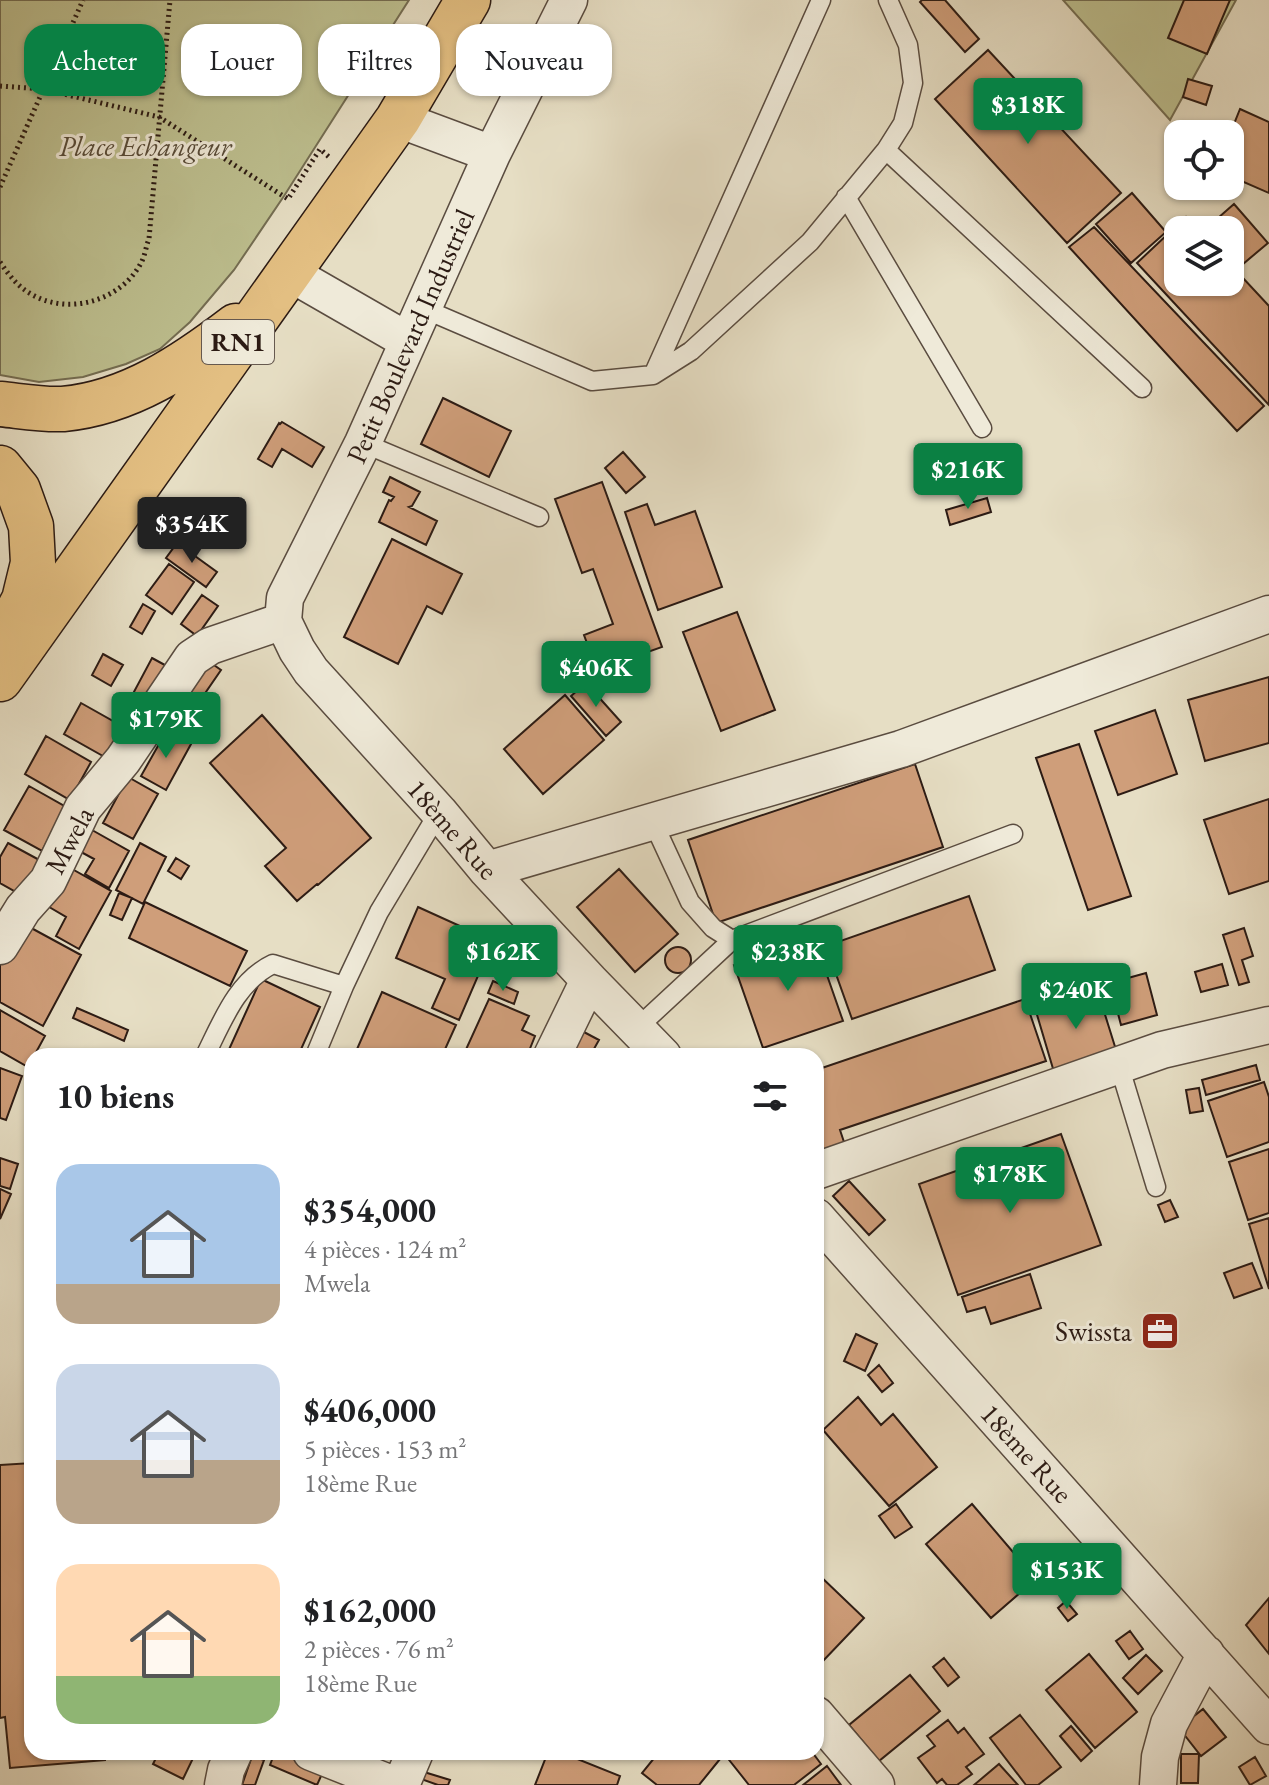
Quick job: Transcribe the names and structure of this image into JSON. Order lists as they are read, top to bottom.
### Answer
{
  "streets": {
    "highway": ["RN1"],
    "street": ["Petit Boulevard Industriel", "18ème Rue", "Mwela"]
  },
  "crossings": [
    ["Petit Boulevard Industriel", "18ème Rue"],
    ["Petit Boulevard Industriel", "Mwela"],
    ["18ème Rue", "Mwela"]
  ],
  "parks": ["Place Echangeur"],
  "places": {
    "office": ["Swissta"]
  },
  "page": {
    "chip": [
      "Acheter",
      "Louer",
      "Filtres",
      "Nouveau"
    ],
    "price": [
      "$318K",
      "$216K",
      "$354K",
      "$406K",
      "$179K",
      "$162K",
      "$238K",
      "$240K",
      "$178K",
      "$153K"
    ],
    "heading": "10 biens",
    "list": [
      {
        "name": "$354,000",
        "note": "4 pièces · 124 m² · Mwela"
      },
      {
        "name": "$406,000",
        "note": "5 pièces · 153 m² · 18ème Rue"
      },
      {
        "name": "$162,000",
        "note": "2 pièces · 76 m² · 18ème Rue"
      }
    ]
  }
}
